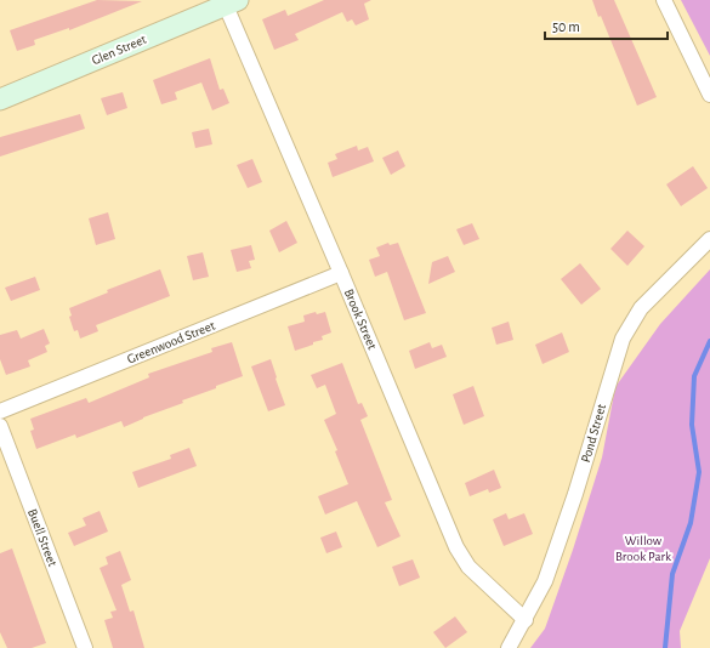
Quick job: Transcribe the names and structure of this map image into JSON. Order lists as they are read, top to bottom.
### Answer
{
  "streets": {
    "street": [
      "Glen Street",
      "Brook Street",
      "Greenwood Street",
      "Pond Street",
      "Buell Street"
    ]
  },
  "crossings": [
    ["Glen Street", "Brook Street"],
    ["Brook Street", "Greenwood Street"],
    ["Brook Street", "Pond Street"]
  ],
  "parks": ["Willow Brook Park"],
  "scale_bar": "50 m"
}
